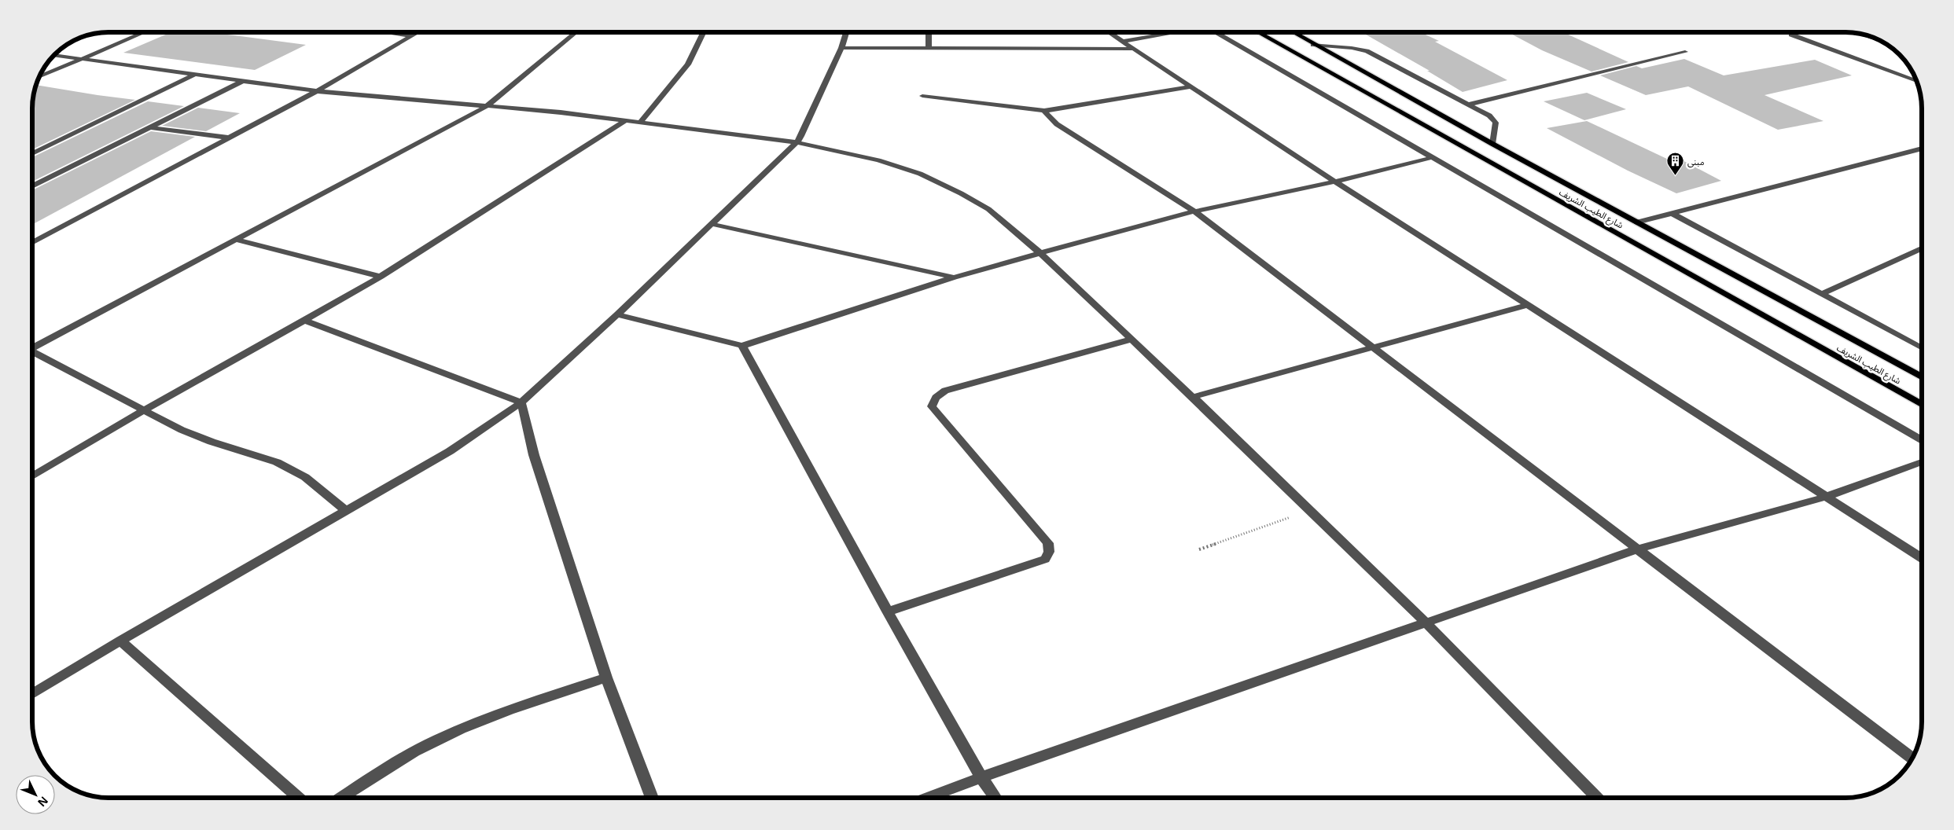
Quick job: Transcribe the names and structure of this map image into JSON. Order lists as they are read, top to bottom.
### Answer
{
  "streets": {
    "main road": ["شارع الطيب الشريف"]
  },
  "places": {
    "building": ["مبنى"]
  },
  "north": "bottom right"
}
